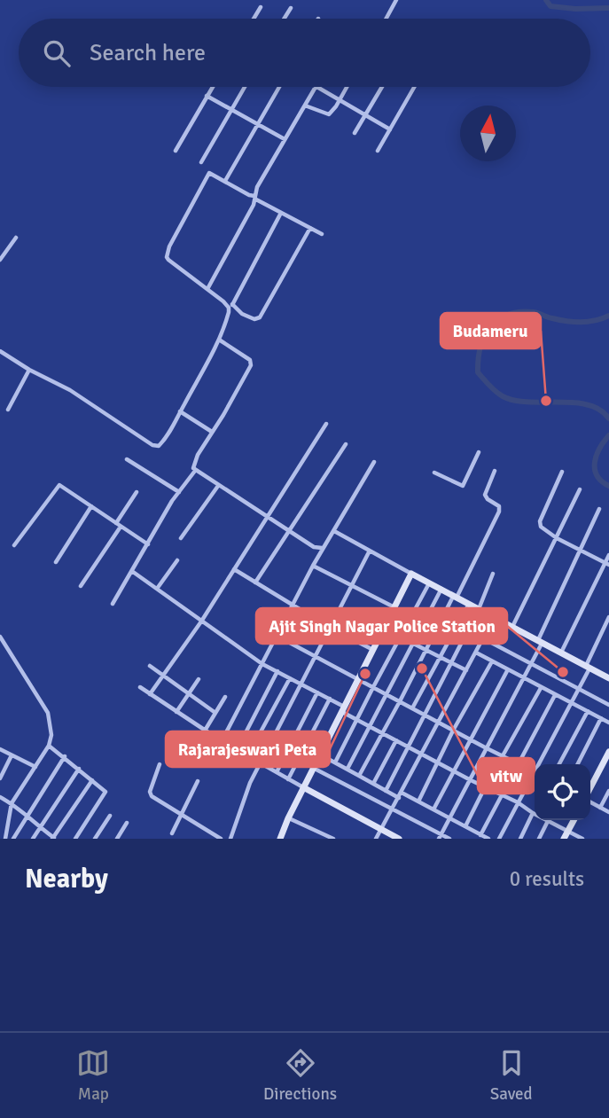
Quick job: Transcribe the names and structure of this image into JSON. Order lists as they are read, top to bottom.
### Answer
{
  "places": [
    "Budameru",
    "vitw",
    "Ajit Singh Nagar Police Station",
    "Rajarajeswari Peta"
  ],
  "north": "top",
  "page": {
    "search": "Search here",
    "heading": ["Nearby", "0 results"],
    "nav": ["Map", "Directions", "Saved"]
  }
}
